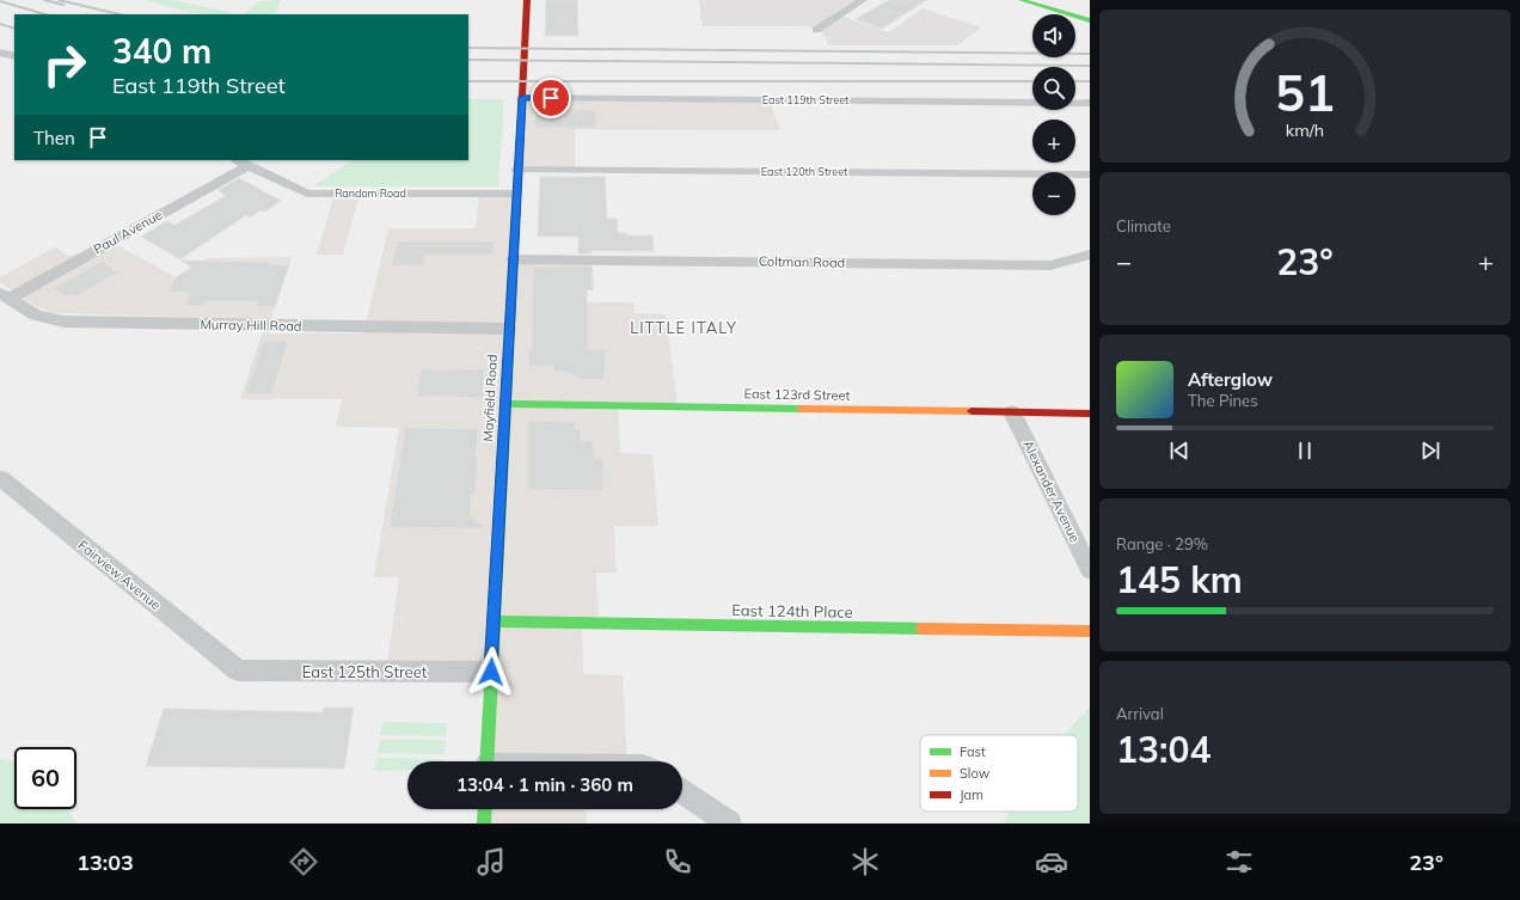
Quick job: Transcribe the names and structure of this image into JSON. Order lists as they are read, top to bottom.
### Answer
{
  "streets": {
    "main road": ["East 123rd Street", "Mayfield Road", "East 124th Place"],
    "street": [
      "East 119th Street",
      "East 120th Street",
      "Random Road",
      "Paul Avenue",
      "Coltman Road",
      "Murray Hill Road",
      "Alexander Avenue",
      "Fairview Avenue",
      "East 125th Street"
    ]
  },
  "crossings": [
    ["East 119th Street", "Mayfield Road"],
    ["East 120th Street", "Mayfield Road"],
    ["Random Road", "Paul Avenue"],
    ["Random Road", "Mayfield Road"],
    ["Paul Avenue", "Murray Hill Road"],
    ["Coltman Road", "Mayfield Road"],
    ["Murray Hill Road", "Mayfield Road"],
    ["East 123rd Street", "Mayfield Road"],
    ["East 123rd Street", "Alexander Avenue"],
    ["Mayfield Road", "East 124th Place"],
    ["Mayfield Road", "East 125th Street"],
    ["Fairview Avenue", "East 125th Street"]
  ],
  "districts": ["LITTLE ITALY"],
  "legend": ["Fast", "Slow", "Jam"],
  "page": {
    "map_buttons": ["+", "−"],
    "turn": ["340 m", "East 119th Street"],
    "then": "Then",
    "tile": [
      "Climate",
      ["Range · 29%", "145 km"],
      ["Arrival", "13:04"]
    ],
    "heat": ["−", "23°", "+"],
    "song": ["Afterglow", "The Pines"],
    "limit": "60",
    "trip": "13:04 · 1 min · 360 m",
    "tabs": ["13:03", "23°"],
    "gauge": ["51", "km/h"]
  }
}
